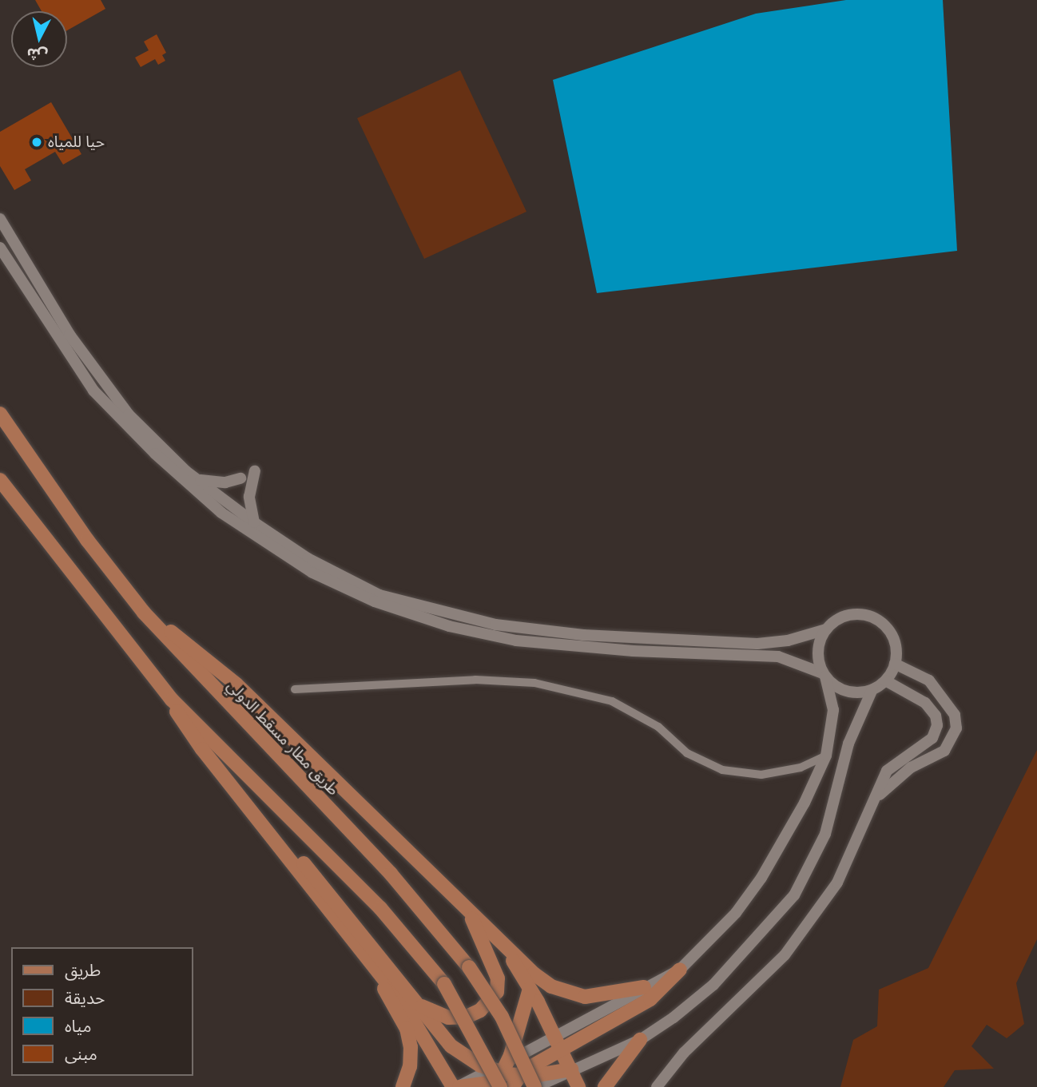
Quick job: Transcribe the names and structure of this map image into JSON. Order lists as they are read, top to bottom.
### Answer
{
  "streets": {
    "main road": ["طريق مطار مسقط الدولي"]
  },
  "places": ["حيا للمياه"],
  "legend": [
    "طريق",
    "حديقة",
    "مياه",
    "مبنى"
  ],
  "north": "bottom"
}
